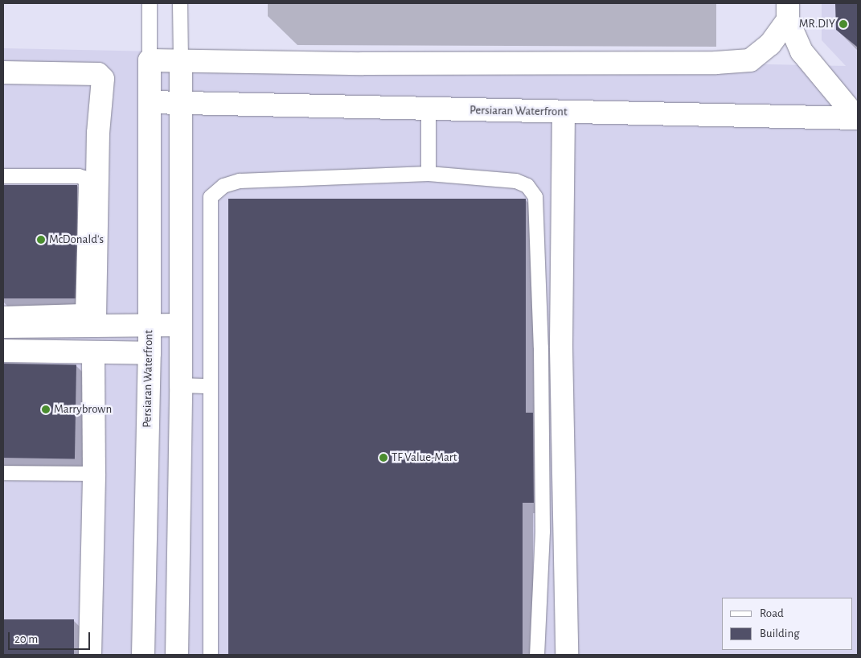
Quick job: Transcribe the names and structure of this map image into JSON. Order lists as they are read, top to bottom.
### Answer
{
  "streets": {
    "street": ["Persiaran Waterfront"]
  },
  "places": [
    "MR.DIY",
    "McDonald's",
    "Marrybrown",
    "TF Value-Mart"
  ],
  "legend": ["Road", "Building"],
  "scale_bar": "20 m"
}
